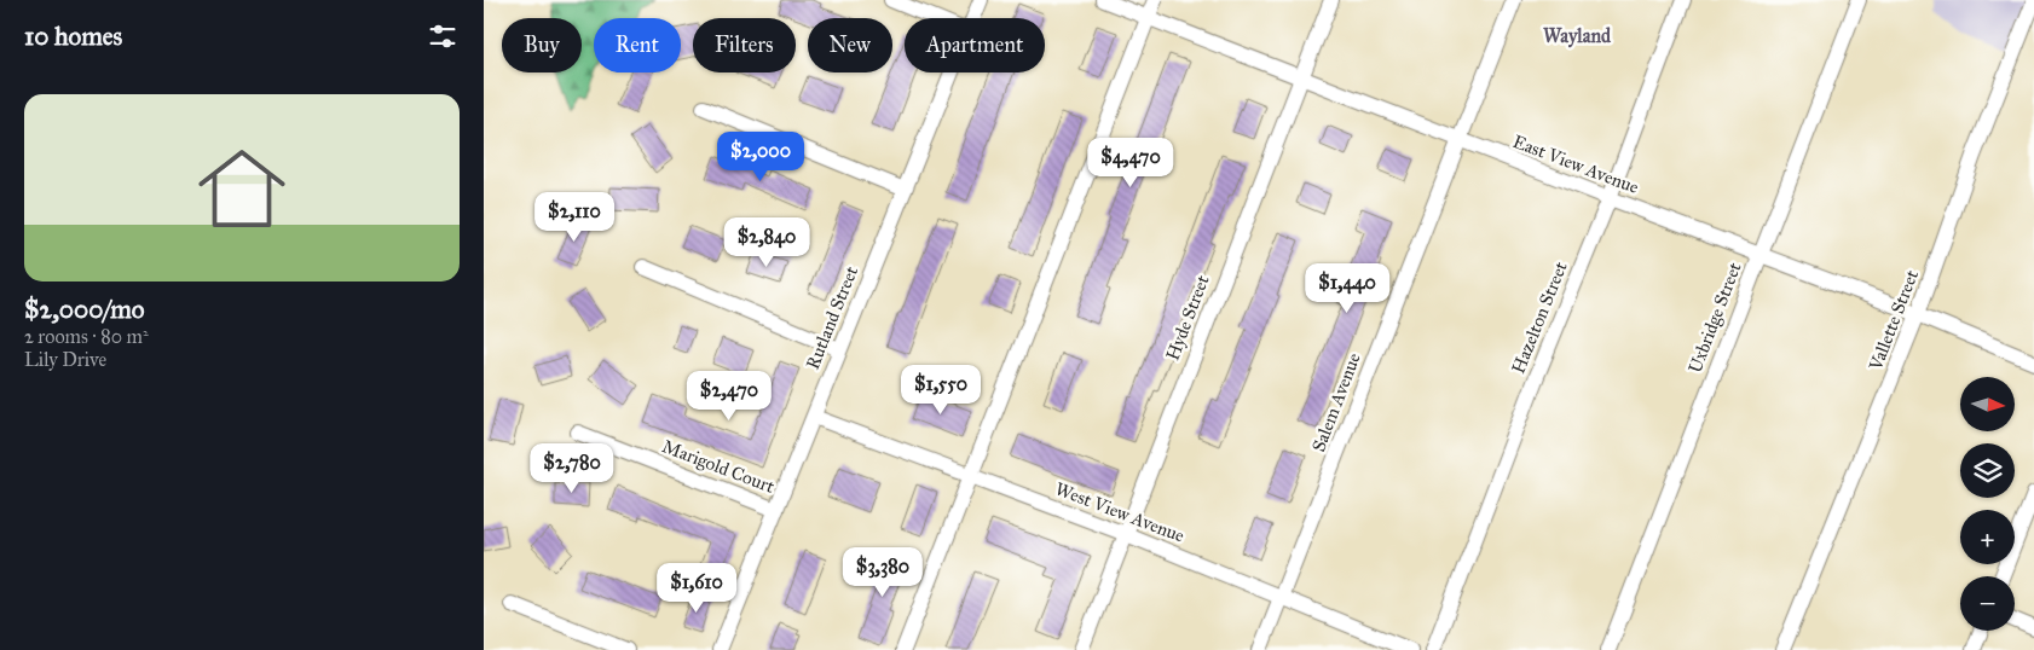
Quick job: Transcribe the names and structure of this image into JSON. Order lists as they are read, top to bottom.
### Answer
{
  "streets": {
    "street": [
      "East View Avenue",
      "Rutland Street",
      "Hyde Street",
      "Hazelton Street",
      "Uxbridge Street",
      "Vallette Street",
      "Salem Avenue",
      "Marigold Court",
      "West View Avenue"
    ]
  },
  "crossings": [
    ["East View Avenue", "Hyde Street"],
    ["East View Avenue", "Hazelton Street"],
    ["East View Avenue", "Uxbridge Street"],
    ["East View Avenue", "Vallette Street"],
    ["East View Avenue", "Salem Avenue"],
    ["Rutland Street", "Marigold Court"],
    ["Rutland Street", "West View Avenue"],
    ["Hyde Street", "West View Avenue"],
    ["Salem Avenue", "West View Avenue"]
  ],
  "districts": ["Wayland"],
  "north": "right",
  "page": {
    "heading": "10 homes",
    "chip": [
      "Buy",
      "Rent",
      "Filters",
      "New",
      "Apartment"
    ],
    "list": [
      {
        "name": "$2,000/mo",
        "note": "2 rooms · 80 m² · Lily Drive"
      }
    ],
    "price": [
      "$2,000",
      "$4,470",
      "$2,110",
      "$2,840",
      "$1,440",
      "$1,550",
      "$2,470",
      "$2,780",
      "$3,380",
      "$1,610"
    ],
    "map_buttons": ["+", "−"]
  }
}
